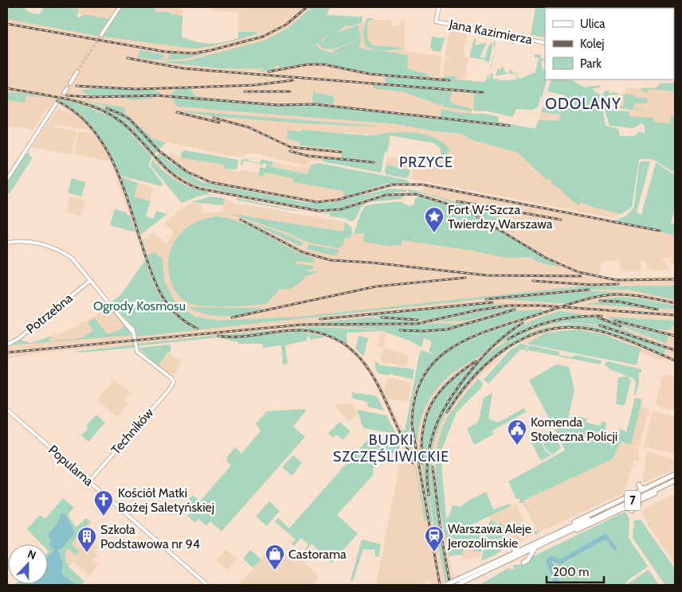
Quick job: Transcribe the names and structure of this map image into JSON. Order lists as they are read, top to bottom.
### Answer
{
  "streets": {
    "main road": ["7"],
    "street": [
      "Jana Kazimierza",
      "Potrzebna",
      "Techników",
      "Popularna"
    ]
  },
  "crossings": [
    ["Potrzebna", "Techników"],
    ["Techników", "Popularna"]
  ],
  "districts": ["ODOLANY", "PRZYCE", "BUDKI SZCZĘŚLIWICKIE"],
  "parks": ["Ogrody Kosmosu"],
  "places": {
    "place": ["Fort W-Szcza Twierdzy Warszawa"],
    "public building": ["Komenda Stołeczna Policji"],
    "church": ["Kościół Matki Bożej Saletyńskiej"],
    "station": ["Warszawa Aleje Jerozolimskie"],
    "building": ["Szkoła Podstawowa nr 94"],
    "shop": ["Castorama"]
  },
  "legend": ["Ulica", "Kolej", "Park"],
  "scale_bar": "200 m",
  "north": "top"
}
